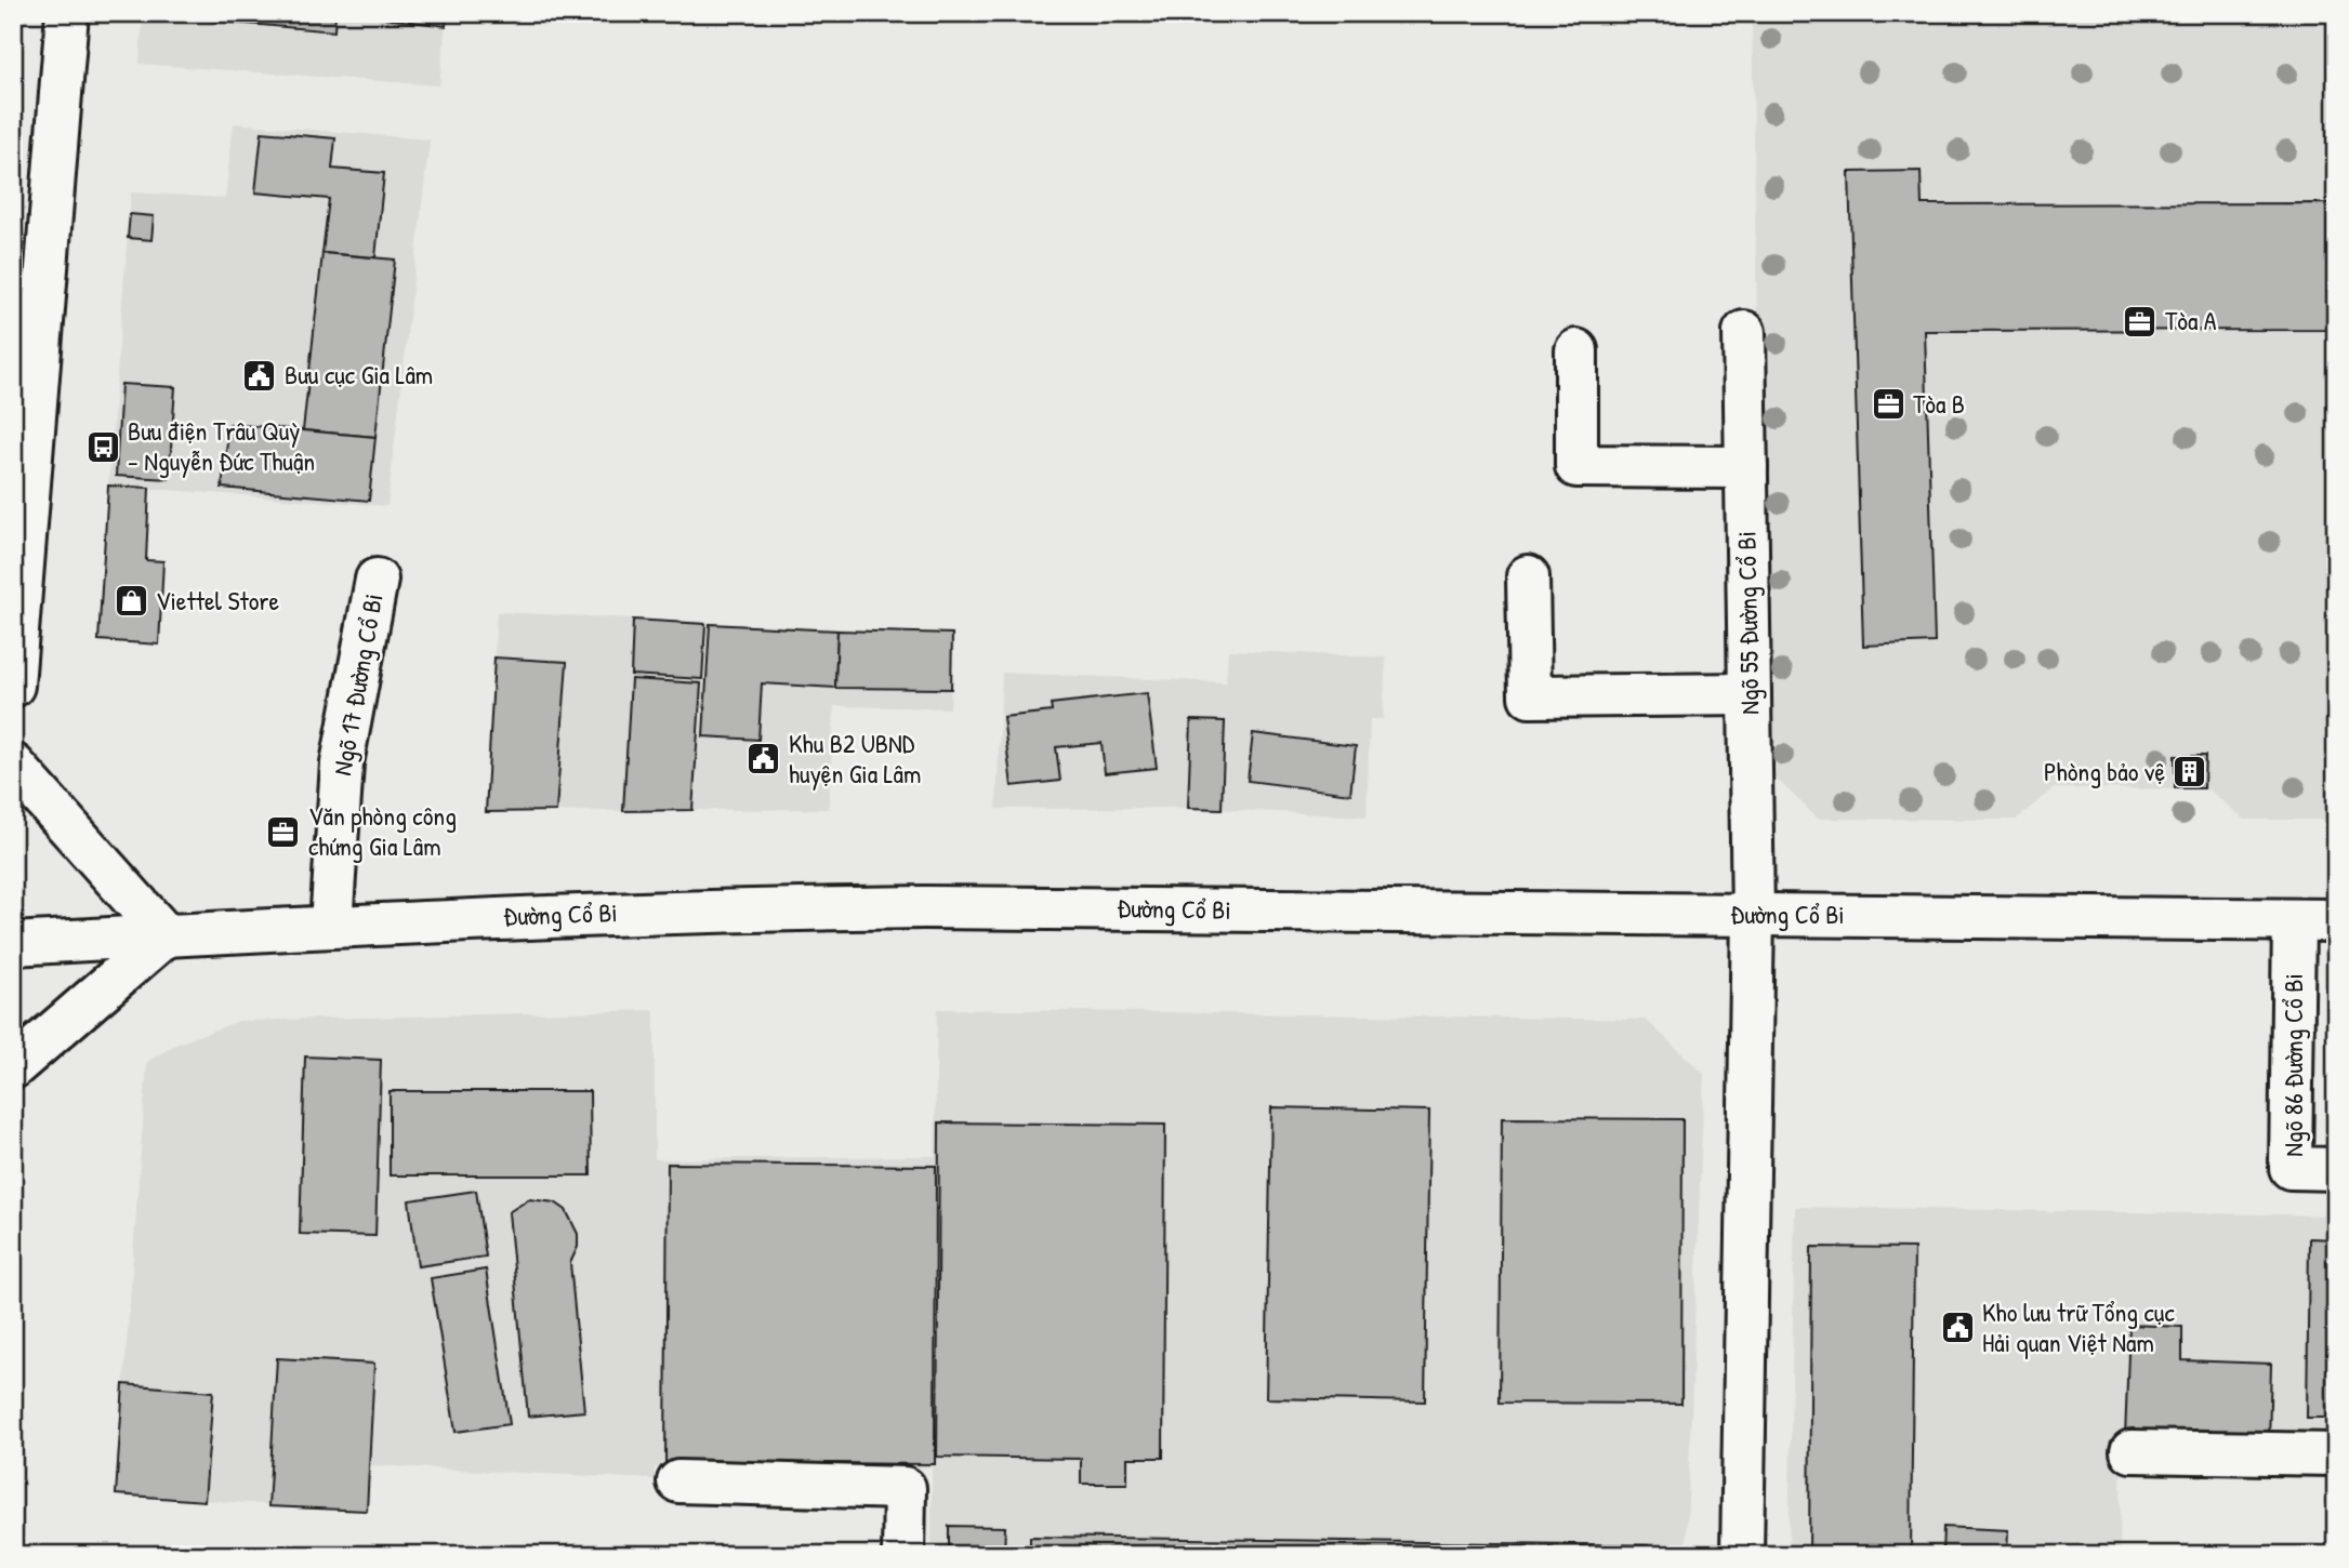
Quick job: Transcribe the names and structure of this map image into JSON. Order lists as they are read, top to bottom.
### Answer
{
  "streets": {
    "main road": [
      "Ngõ 55 Đường Cổ Bi",
      "Ngõ 17 Đường Cổ Bi",
      "Đường Cổ Bi",
      "Ngõ 86 Đường Cổ Bi"
    ]
  },
  "crossings": [
    ["Ngõ 55 Đường Cổ Bi", "Đường Cổ Bi"],
    ["Ngõ 17 Đường Cổ Bi", "Đường Cổ Bi"],
    ["Đường Cổ Bi", "Ngõ 86 Đường Cổ Bi"]
  ],
  "places": {
    "office": ["Tòa A", "Tòa B", "Văn phòng công chứng Gia Lâm"],
    "public building": ["Bưu cục Gia Lâm", "Khu B2 UBND huyện Gia Lâm", "Kho lưu trữ Tổng cục Hải quan Việt Nam"],
    "bus stop": ["Bưu điện Trâu Quỳ - Nguyễn Đức Thuận"],
    "shop": ["Viettel Store"],
    "building": ["Phòng bảo vệ"]
  }
}
